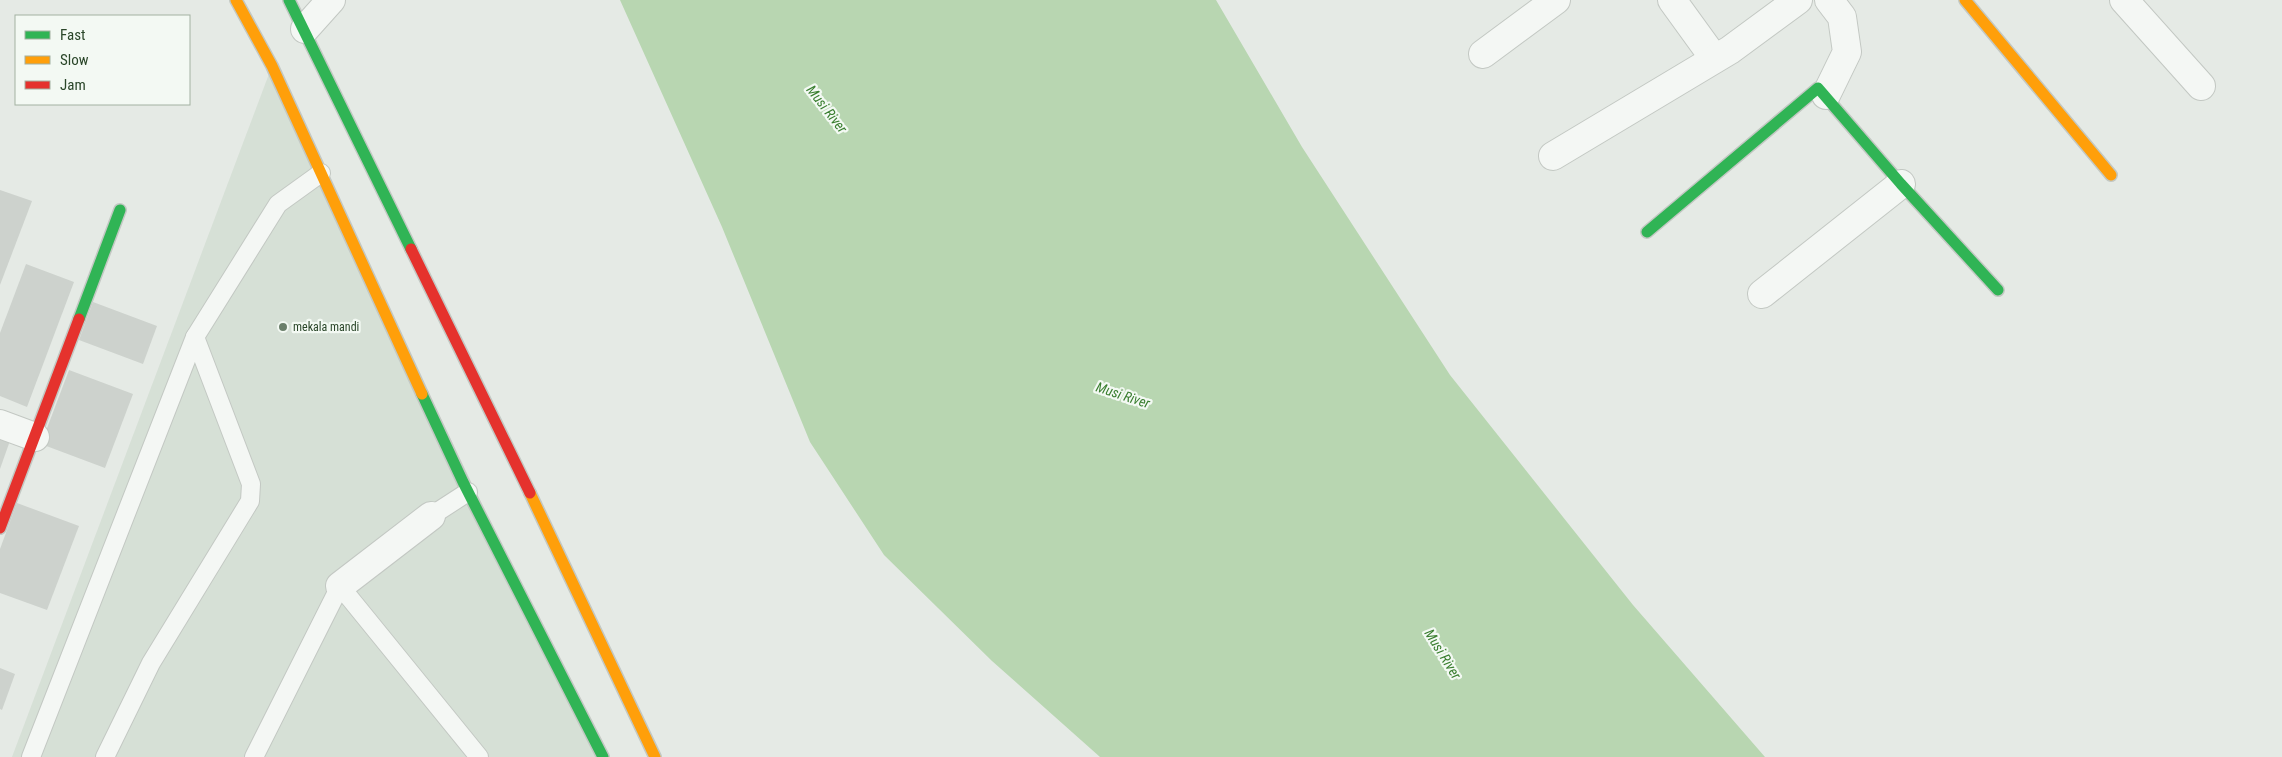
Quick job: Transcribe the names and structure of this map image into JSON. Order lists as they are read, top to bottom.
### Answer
{
  "water": ["Musi River"],
  "places": ["mekala mandi"],
  "legend": ["Fast", "Slow", "Jam"]
}
